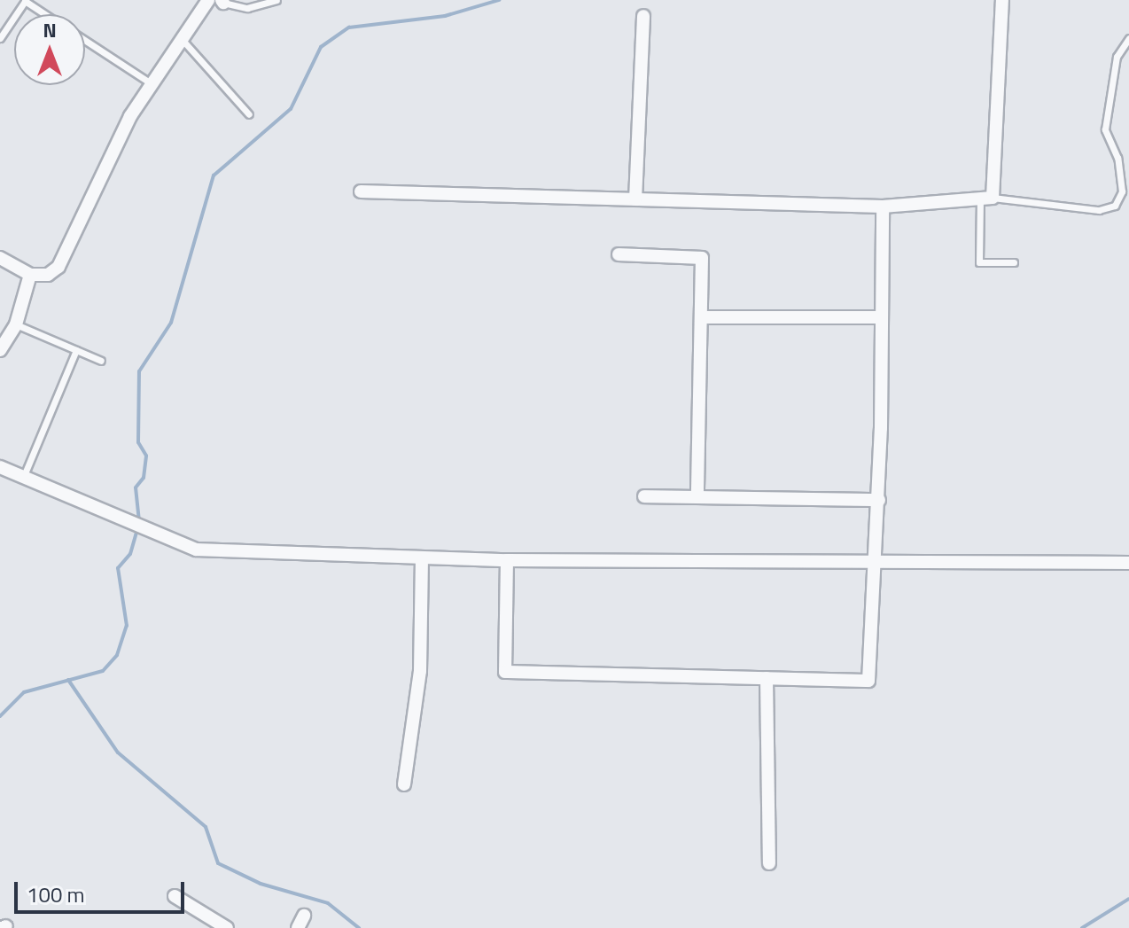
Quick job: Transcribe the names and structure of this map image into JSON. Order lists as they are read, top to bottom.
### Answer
{
  "scale_bar": "100 m",
  "north": "top"
}
